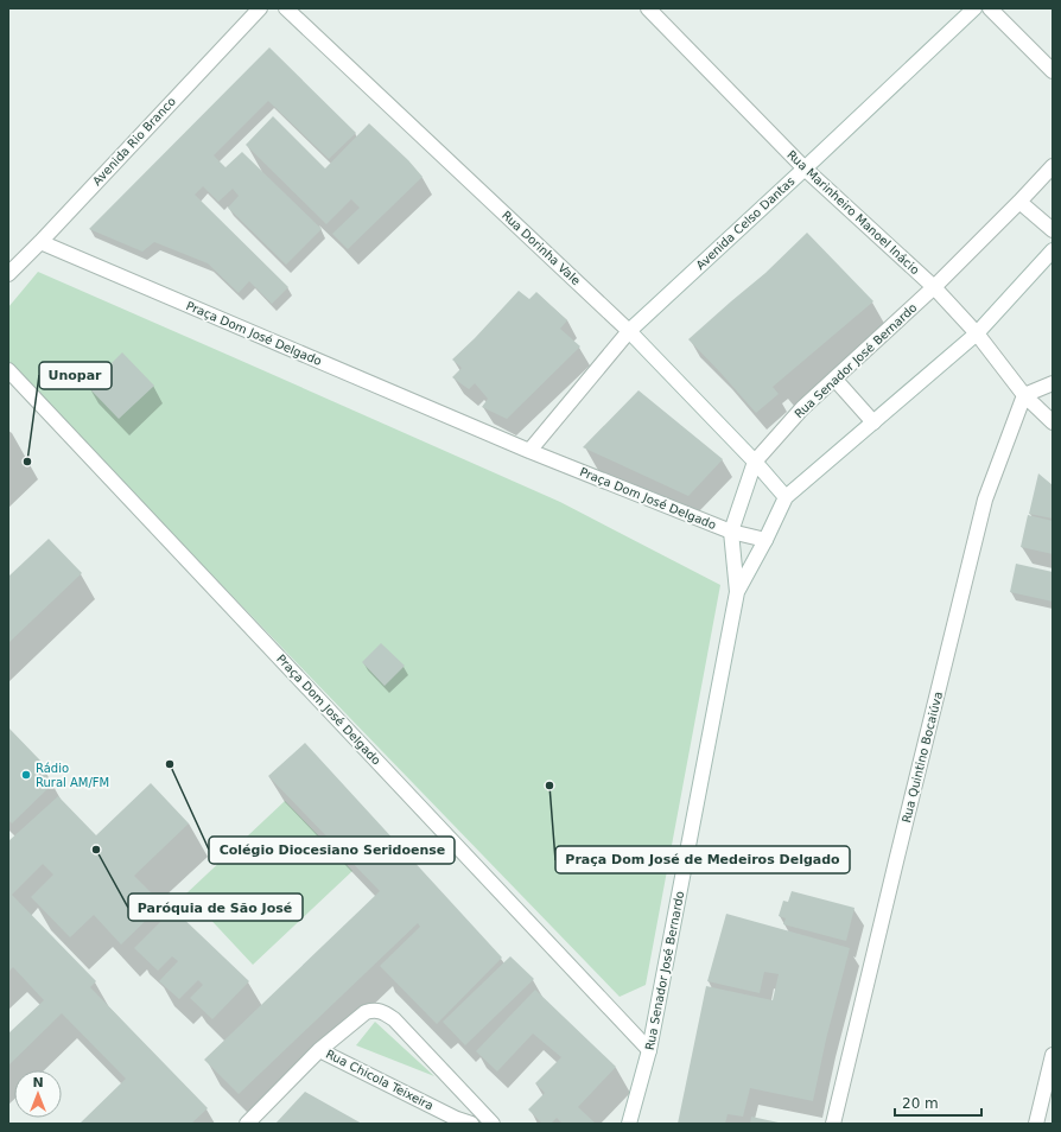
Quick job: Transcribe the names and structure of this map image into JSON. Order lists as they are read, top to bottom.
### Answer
{
  "streets": {
    "street": [
      "Avenida Rio Branco",
      "Rua Marinheiro Manoel Inácio",
      "Avenida Celso Dantas",
      "Rua Dorinha Vale",
      "Praça Dom José Delgado",
      "Rua Senador José Bernardo",
      "Rua Quintino Bocaiúva",
      "Rua Chicola Teixeira"
    ]
  },
  "crossings": [
    ["Avenida Rio Branco", "Praça Dom José Delgado"],
    ["Rua Marinheiro Manoel Inácio", "Avenida Celso Dantas"],
    ["Rua Marinheiro Manoel Inácio", "Rua Senador José Bernardo"],
    ["Rua Marinheiro Manoel Inácio", "Rua Quintino Bocaiúva"],
    ["Avenida Celso Dantas", "Rua Dorinha Vale"],
    ["Avenida Celso Dantas", "Praça Dom José Delgado"],
    ["Rua Dorinha Vale", "Rua Senador José Bernardo"],
    ["Praça Dom José Delgado", "Rua Senador José Bernardo"]
  ],
  "places": [
    "Unopar",
    "Colégio Diocesiano Seridoense",
    "Rádio Rural AM/FM",
    "Praça Dom José de Medeiros Delgado",
    "Paróquia de São José"
  ],
  "scale_bar": "20 m",
  "north": "top"
}
